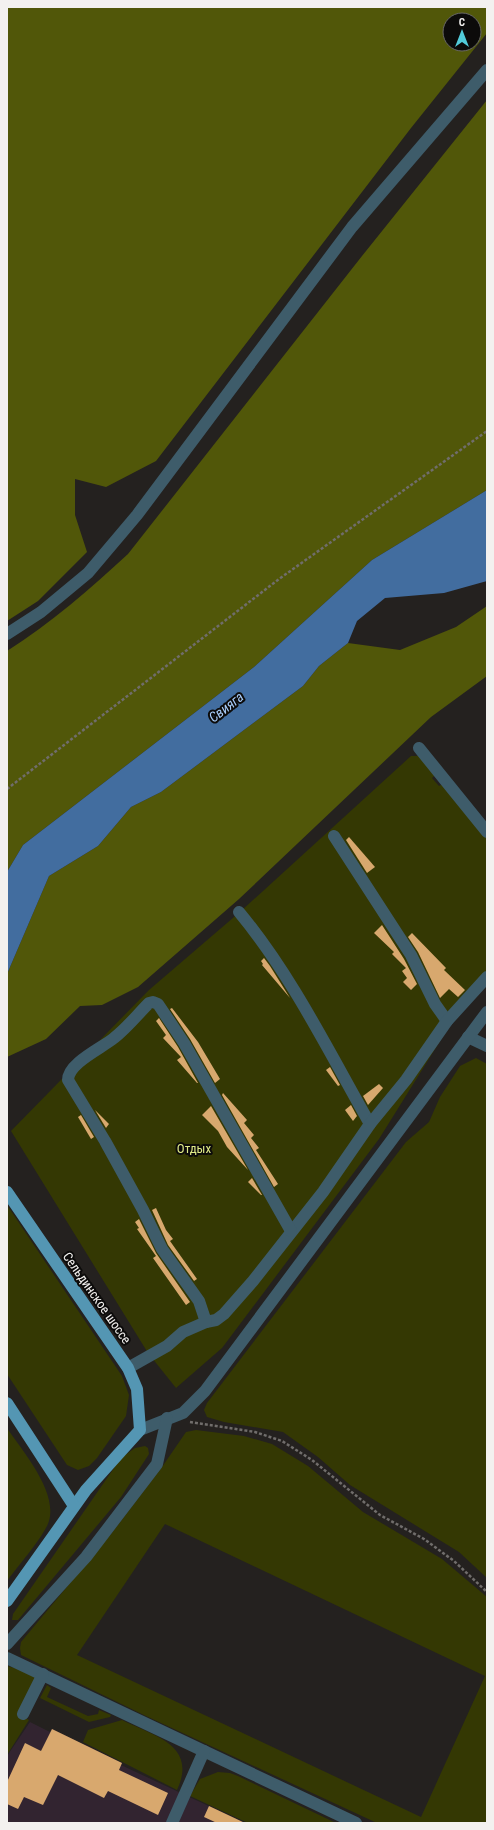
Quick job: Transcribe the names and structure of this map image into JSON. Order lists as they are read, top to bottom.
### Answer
{
  "streets": {
    "main road": ["Сельдинское шоссе"]
  },
  "water": ["Свияга"],
  "parks": ["Отдых"],
  "north": "top"
}
